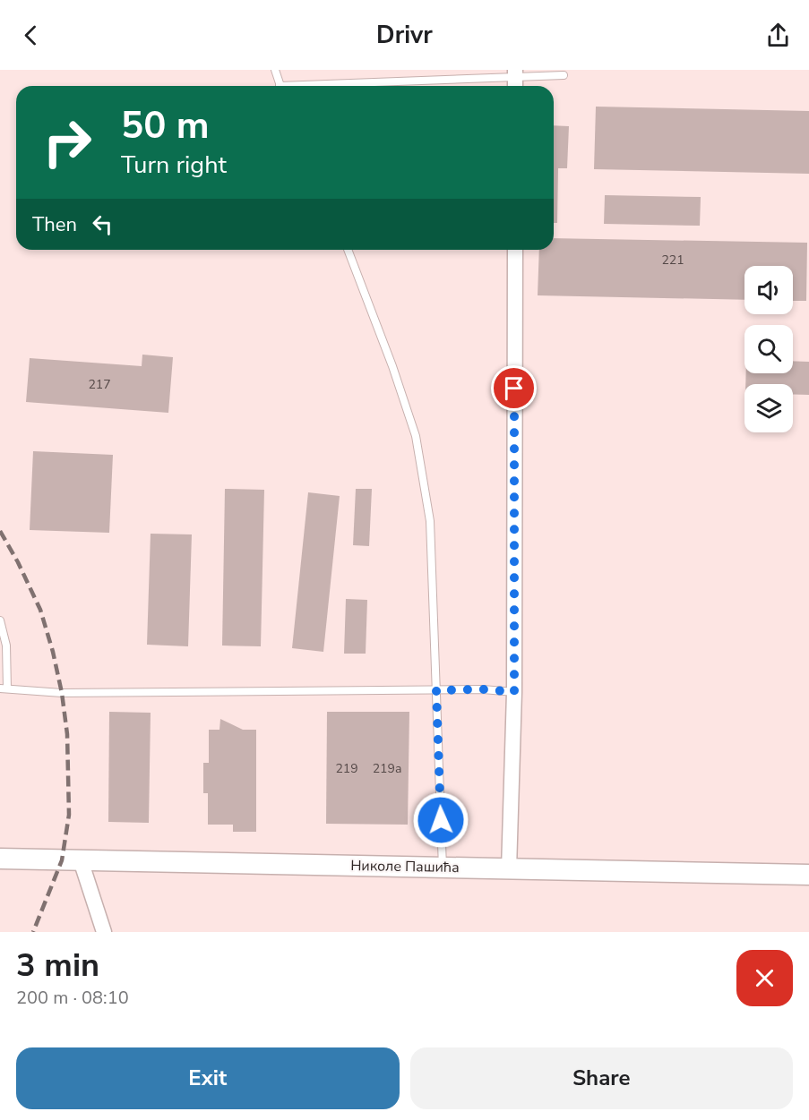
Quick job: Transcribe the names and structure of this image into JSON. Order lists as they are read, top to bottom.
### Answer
{
  "streets": {
    "main road": ["Николе Пашића"]
  },
  "house_numbers": [
    "221",
    "217",
    "219",
    "219a"
  ],
  "page": {
    "header": "Drivr",
    "turn": ["50 m", "Turn right"],
    "then": "Then",
    "heading": ["3 min", "200 m · 08:10"],
    "buttons": ["Exit", "Share"]
  }
}
